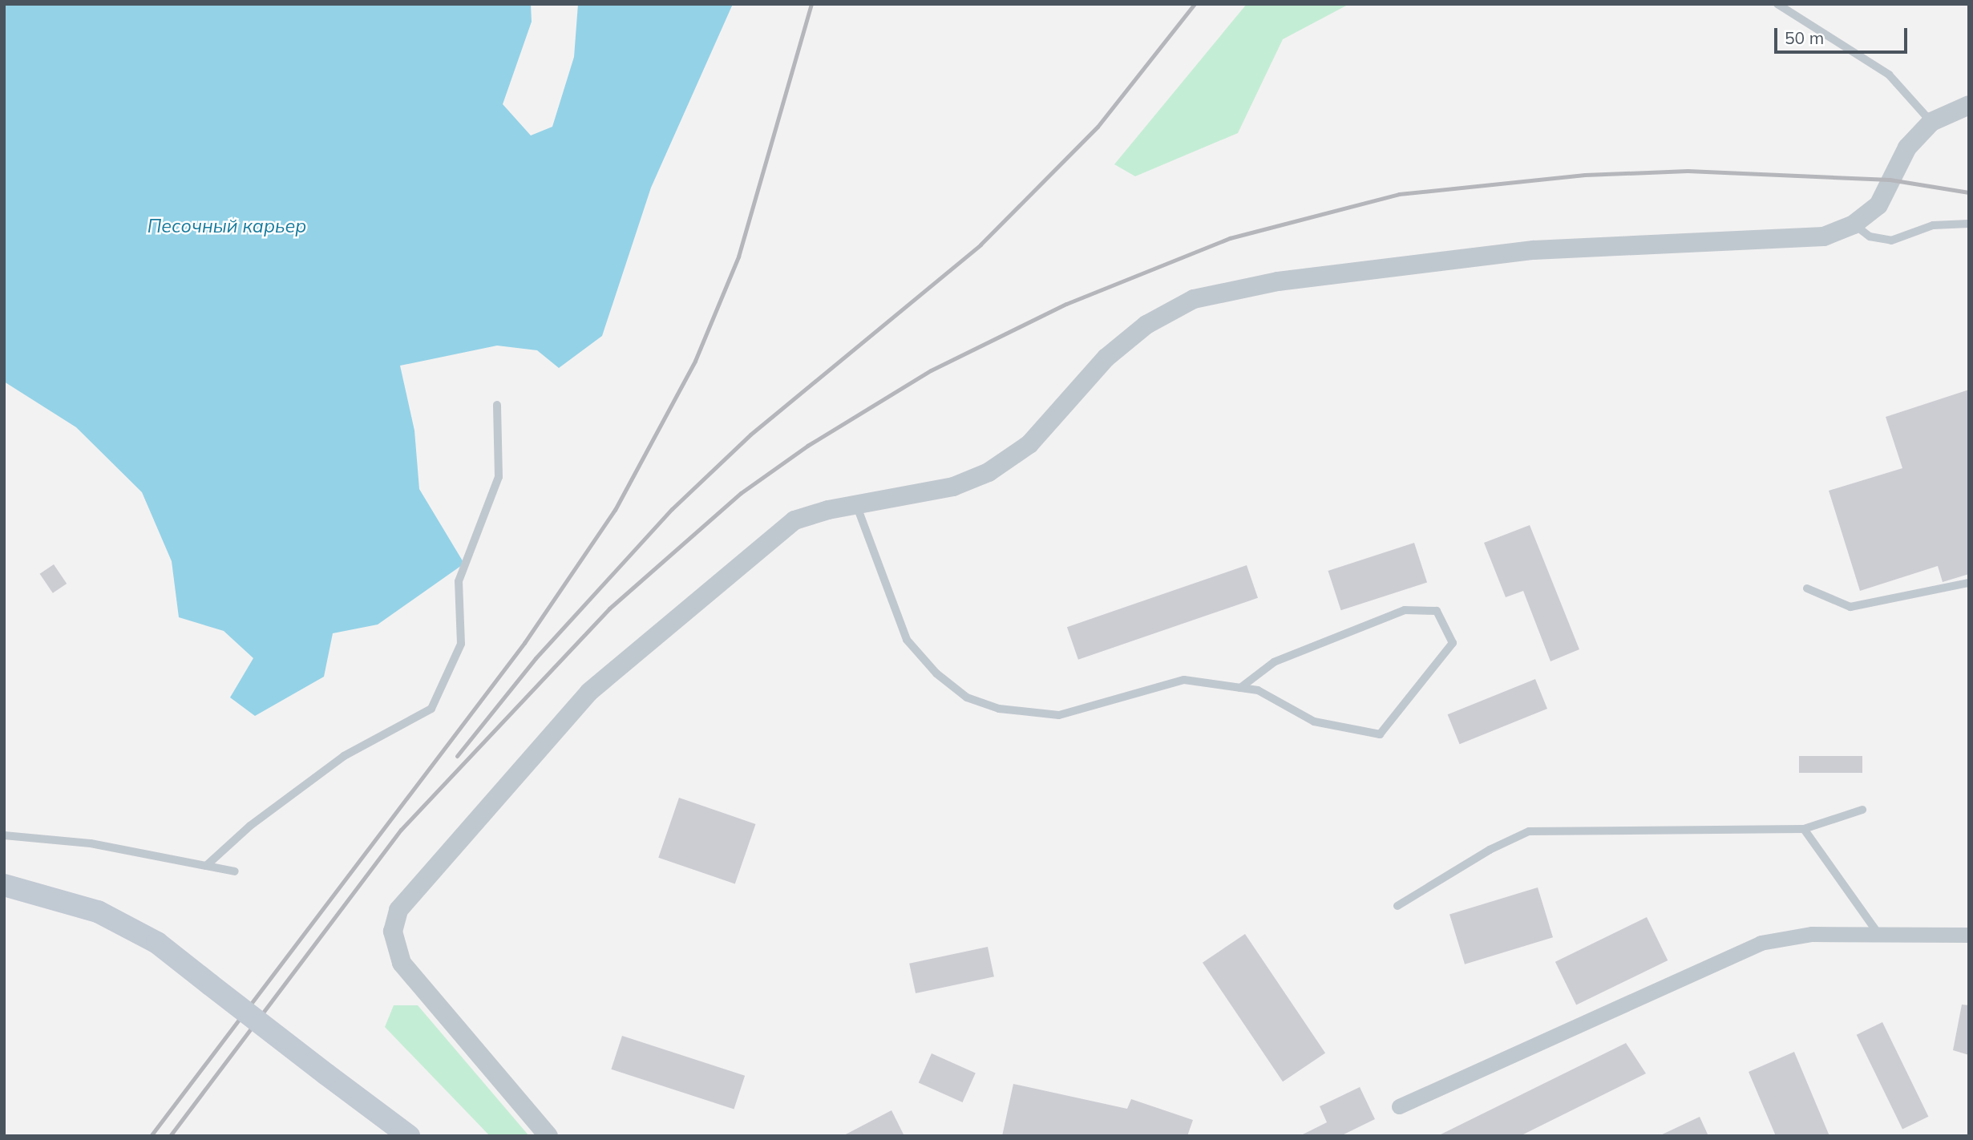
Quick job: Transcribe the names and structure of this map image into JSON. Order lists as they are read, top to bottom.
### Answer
{
  "water": ["Песочный карьер"],
  "scale_bar": "50 m"
}
